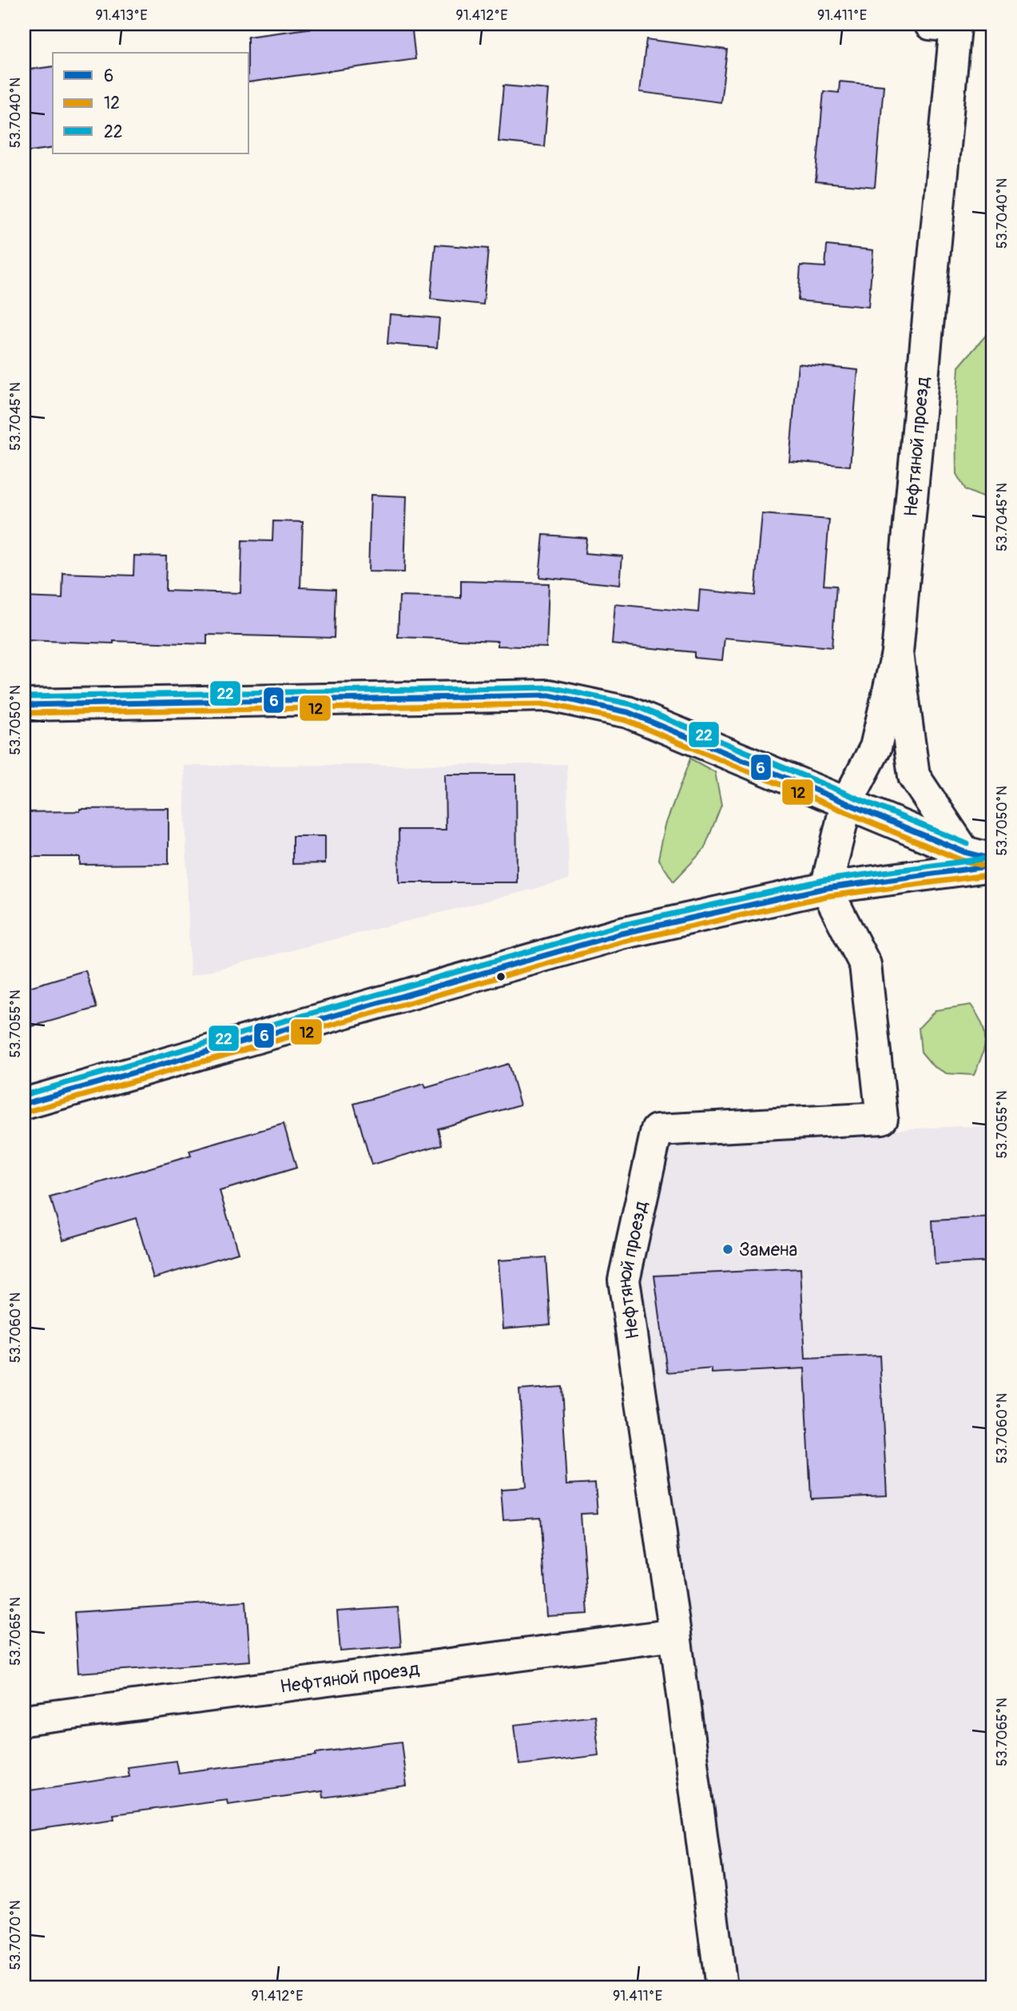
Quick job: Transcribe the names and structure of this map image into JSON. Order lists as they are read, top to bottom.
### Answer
{
  "streets": {
    "street": ["Нефтяной проезд"]
  },
  "places": ["Замена"],
  "lines": ["transit line 22", "transit line 6", "transit line 12"],
  "legend": ["6", "12", "22"],
  "coordinates": [
    "91.413°E",
    "91.412°E",
    "91.411°E",
    "53.7040°N",
    "53.7045°N",
    "53.7050°N",
    "53.7055°N",
    "53.7060°N",
    "53.7065°N",
    "53.7070°N"
  ]
}
